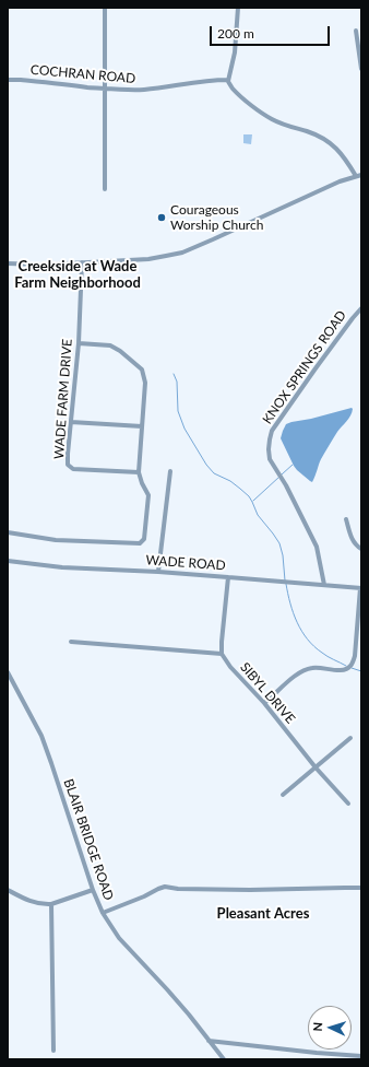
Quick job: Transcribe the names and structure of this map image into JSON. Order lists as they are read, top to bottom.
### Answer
{
  "streets": {
    "street": [
      "COCHRAN ROAD",
      "KNOX SPRINGS ROAD",
      "WADE FARM DRIVE",
      "WADE ROAD",
      "SIBYL DRIVE",
      "BLAIR BRIDGE ROAD"
    ]
  },
  "crossings": [
    ["KNOX SPRINGS ROAD", "WADE ROAD"]
  ],
  "districts": ["Creekside at Wade Farm Neighborhood", "Pleasant Acres"],
  "places": ["Courageous Worship Church"],
  "scale_bar": "200 m",
  "north": "left"
}
